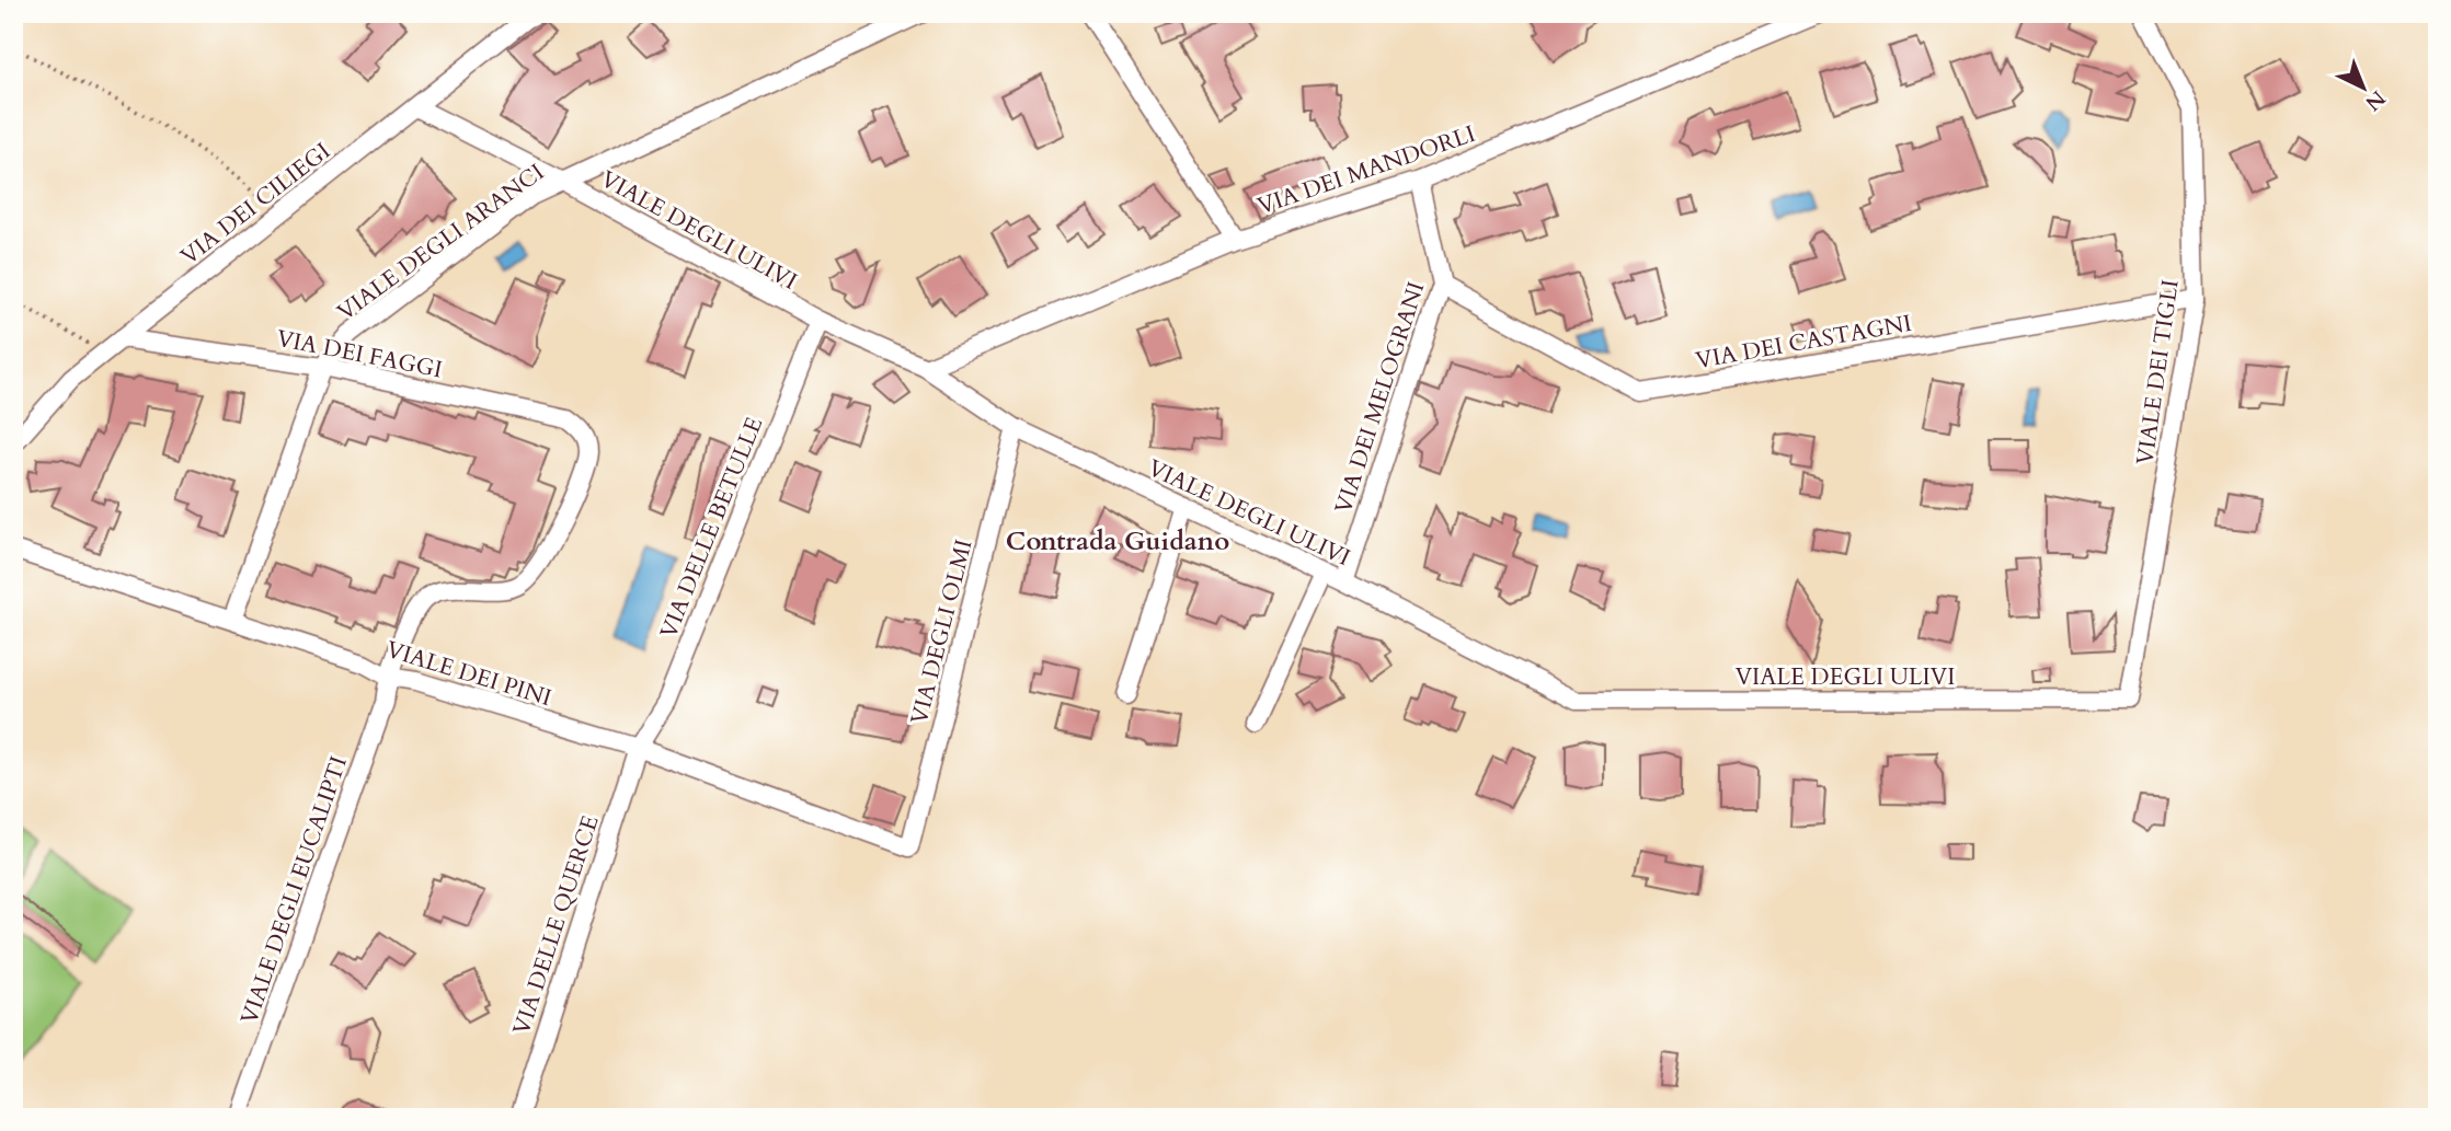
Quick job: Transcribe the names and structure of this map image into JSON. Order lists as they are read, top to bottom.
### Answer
{
  "streets": {
    "street": [
      "VIA DEI MANDORLI",
      "VIA DEI CILIEGI",
      "VIALE DEGLI ULIVI",
      "VIALE DEGLI ARANCI",
      "VIA DEI CASTAGNI",
      "VIA DEI FAGGI",
      "VIALE DEI TIGLI",
      "VIA DEI MELOGRANI",
      "VIA DELLE BETULLE",
      "VIA DEGLI OLMI",
      "VIALE DEI PINI",
      "VIALE DEGLI EUCALIPTI",
      "VIA DELLE QUERCE"
    ]
  },
  "crossings": [
    ["VIA DEI MANDORLI", "VIALE DEGLI ULIVI"],
    ["VIA DEI MANDORLI", "VIA DEI MELOGRANI"],
    ["VIA DEI CILIEGI", "VIALE DEGLI ULIVI"],
    ["VIA DEI CILIEGI", "VIA DEI FAGGI"],
    ["VIALE DEGLI ULIVI", "VIALE DEGLI ARANCI"],
    ["VIALE DEGLI ULIVI", "VIALE DEI TIGLI"],
    ["VIALE DEGLI ULIVI", "VIA DEI MELOGRANI"],
    ["VIALE DEGLI ULIVI", "VIA DELLE BETULLE"],
    ["VIALE DEGLI ULIVI", "VIA DEGLI OLMI"],
    ["VIALE DEGLI ARANCI", "VIA DEI FAGGI"],
    ["VIALE DEGLI ARANCI", "VIALE DEI PINI"],
    ["VIA DEI CASTAGNI", "VIALE DEI TIGLI"],
    ["VIA DEI CASTAGNI", "VIA DEI MELOGRANI"],
    ["VIA DEI FAGGI", "VIALE DEGLI EUCALIPTI"],
    ["VIA DELLE BETULLE", "VIALE DEI PINI"],
    ["VIA DELLE BETULLE", "VIA DELLE QUERCE"],
    ["VIA DEGLI OLMI", "VIALE DEI PINI"],
    ["VIALE DEI PINI", "VIALE DEGLI EUCALIPTI"],
    ["VIALE DEI PINI", "VIA DELLE QUERCE"]
  ],
  "districts": ["Contrada Guidano"],
  "north": "bottom right"
}
